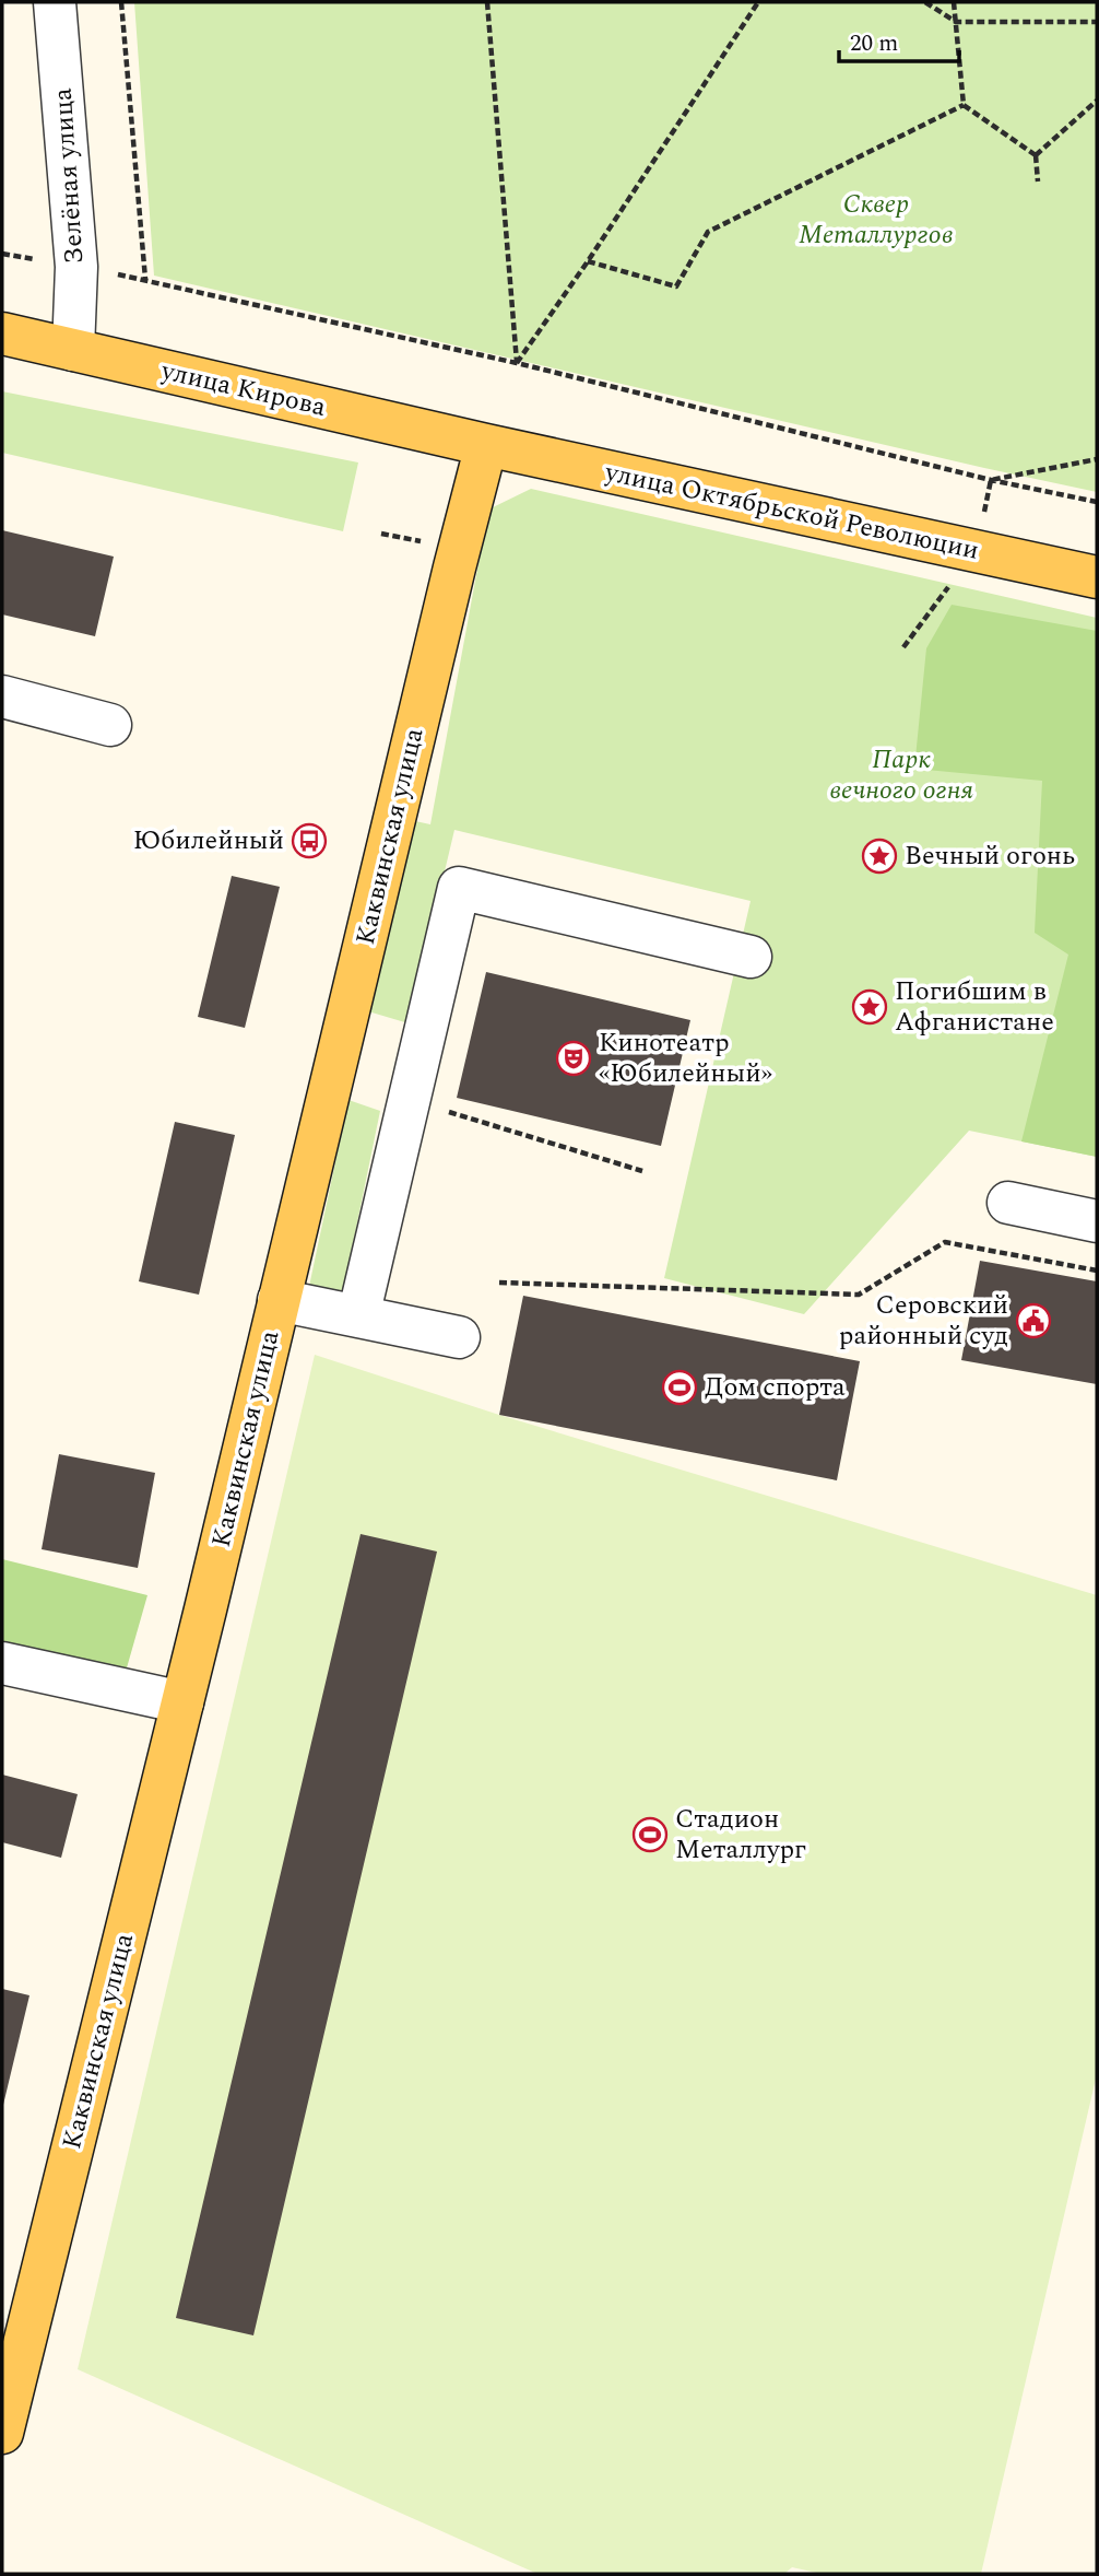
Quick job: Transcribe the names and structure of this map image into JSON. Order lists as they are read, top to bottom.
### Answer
{
  "streets": {
    "main road": ["улица Кирова", "улица Октябрьской Революции", "Каквинская улица"],
    "street": ["Зелёная улица"]
  },
  "crossings": [
    ["Зелёная улица", "улица Кирова"],
    ["улица Кирова", "улица Октябрьской Революции"],
    ["улица Кирова", "Каквинская улица"],
    ["улица Октябрьской Революции", "Каквинская улица"]
  ],
  "parks": ["Сквер Металлургов", "Парк вечного огня"],
  "places": {
    "bus stop": ["Юбилейный"],
    "place": ["Вечный огонь", "Погибшим в Афганистане"],
    "theatre": ["Кинотеатр «Юбилейный»"],
    "public building": ["Серовский районный суд"],
    "sports": ["Дом спорта", "Стадион Металлург"]
  },
  "scale_bar": "20 m"
}
